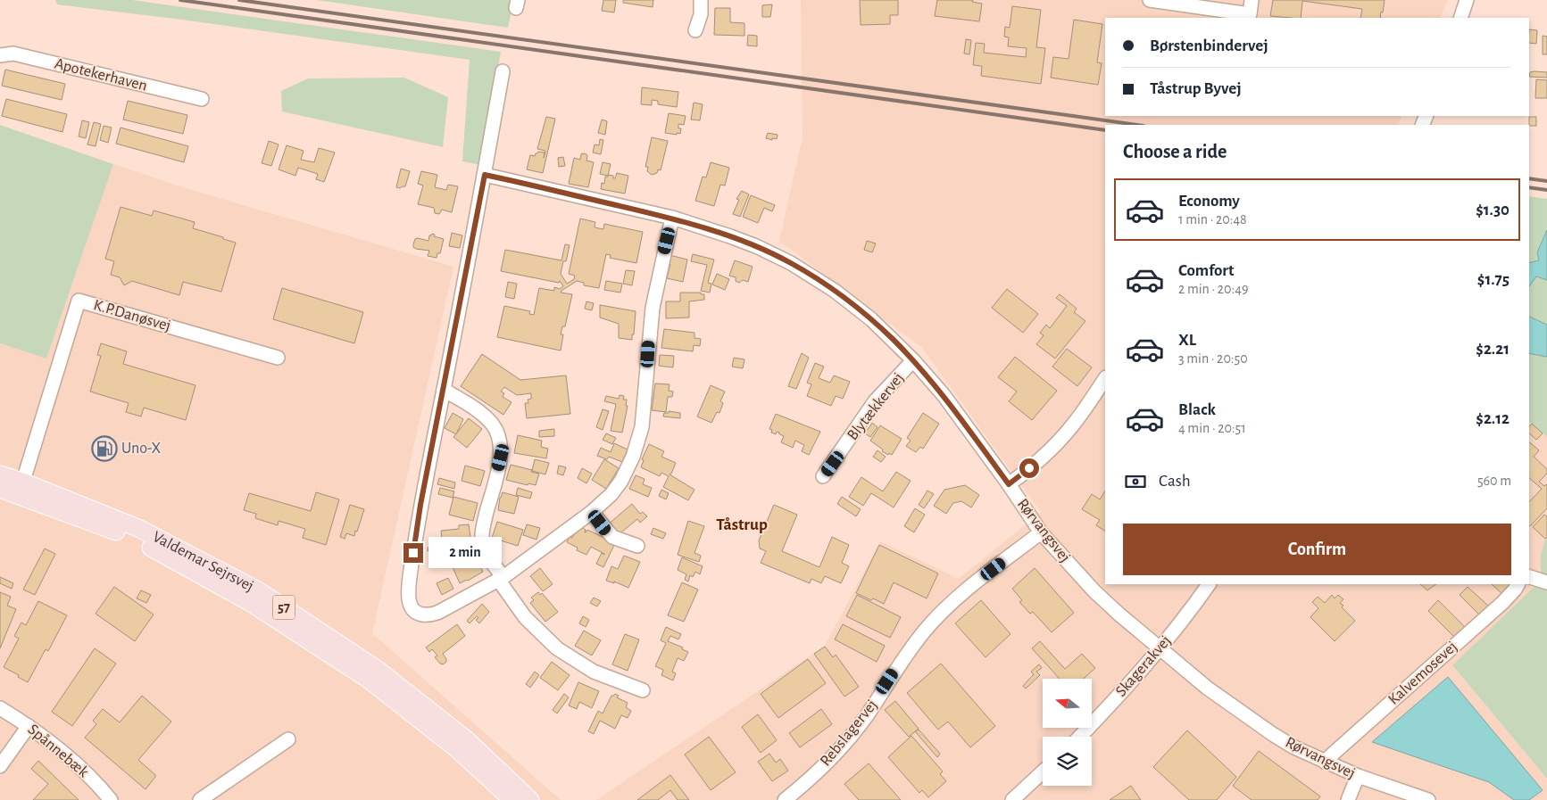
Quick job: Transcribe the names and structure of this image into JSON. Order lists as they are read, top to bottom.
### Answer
{
  "streets": {
    "main road": ["Valdemar Sejrsvej", "57"],
    "street": [
      "Apotekerhaven",
      "K.P.Danøsvej",
      "Blytækkervej",
      "Rørvangsvej",
      "Skagerakvej",
      "Kalvemosevej",
      "Rebslagervej",
      "Spånnebæk"
    ]
  },
  "crossings": [
    ["K.P.Danøsvej", "Valdemar Sejrsvej"],
    ["Blytækkervej", "Rørvangsvej"],
    ["Rørvangsvej", "Skagerakvej"],
    ["Rørvangsvej", "Kalvemosevej"],
    ["Rørvangsvej", "Rebslagervej"]
  ],
  "districts": ["Tåstrup"],
  "places": {
    "fuel station": ["Uno-X"]
  },
  "north": "left",
  "page": {
    "banner": ["Børstenbindervej", "Tåstrup Byvej"],
    "heading": "Choose a ride",
    "list": [
      {
        "name": "Economy",
        "note": "1 min · 20:48",
        "value": "$1.30"
      },
      {
        "name": "Comfort",
        "note": "2 min · 20:49",
        "value": "$1.75"
      },
      {
        "name": "XL",
        "note": "3 min · 20:50",
        "value": "$2.21"
      },
      {
        "name": "Black",
        "note": "4 min · 20:51",
        "value": "$2.12"
      }
    ],
    "pay": ["Cash", "560 m"],
    "buttons": "Confirm",
    "bubble": "2 min"
  }
}
